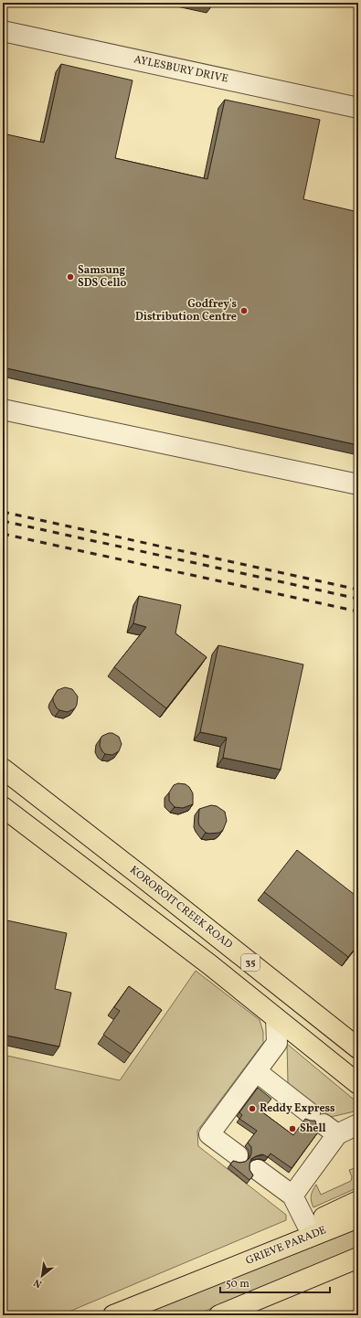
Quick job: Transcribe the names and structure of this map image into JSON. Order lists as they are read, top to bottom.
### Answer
{
  "streets": {
    "main road": ["KOROROIT CREEK ROAD", "35", "GRIEVE PARADE"],
    "street": ["AYLESBURY DRIVE"]
  },
  "places": [
    "Samsung SDS Cello",
    "Godfrey's Distribution Centre",
    "Reddy Express",
    "Shell"
  ],
  "scale_bar": "50 m",
  "north": "bottom left"
}
